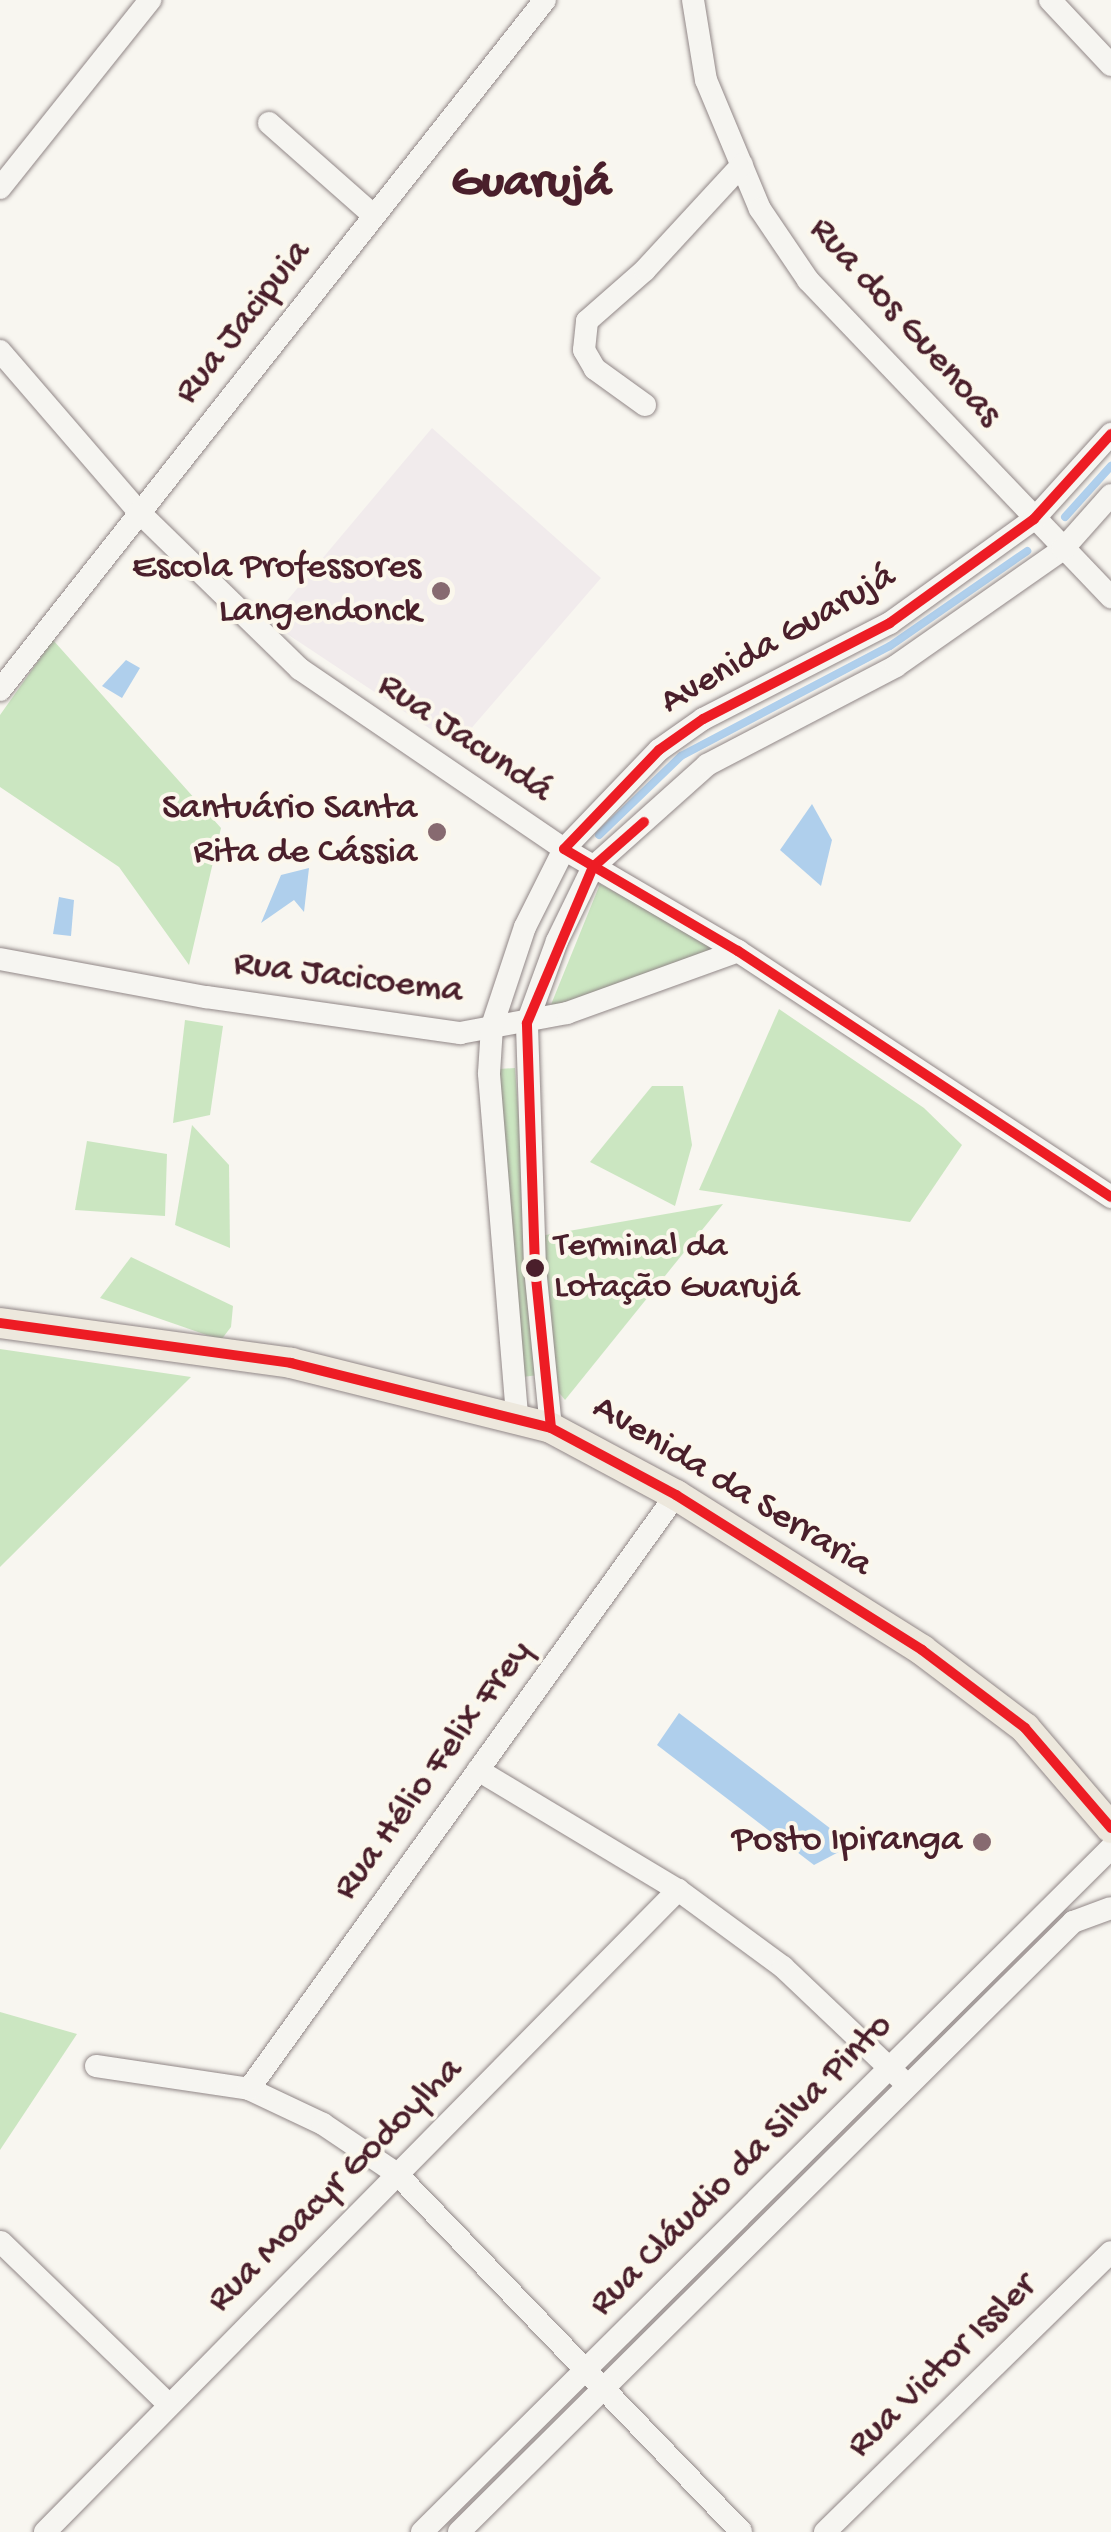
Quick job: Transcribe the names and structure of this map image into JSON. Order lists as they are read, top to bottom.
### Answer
{
  "streets": {
    "main road": ["Avenida da Serraria"],
    "street": [
      "Rua Jacipuia",
      "Rua dos Guenoas",
      "Avenida Guarujá",
      "Rua Jacundá",
      "Rua Jacicoema",
      "Rua Hélio Felix Frey",
      "Rua Cláudio da Silva Pinto",
      "Rua Moacyr Godoylha",
      "Rua Victor Issler"
    ]
  },
  "crossings": [
    ["Rua Jacipuia", "Rua Jacundá"],
    ["Rua dos Guenoas", "Avenida Guarujá"],
    ["Avenida Guarujá", "Rua Jacundá"],
    ["Avenida Guarujá", "Rua Jacicoema"],
    ["Avenida Guarujá", "Avenida da Serraria"],
    ["Rua Jacundá", "Rua Jacicoema"],
    ["Avenida da Serraria", "Rua Hélio Felix Frey"]
  ],
  "districts": ["Guarujá"],
  "places": [
    "Escola Professores Langendonck",
    "Santuário Santa Rita de Cássia",
    "Terminal da Lotação Guarujá",
    "Posto Ipiranga"
  ]
}
